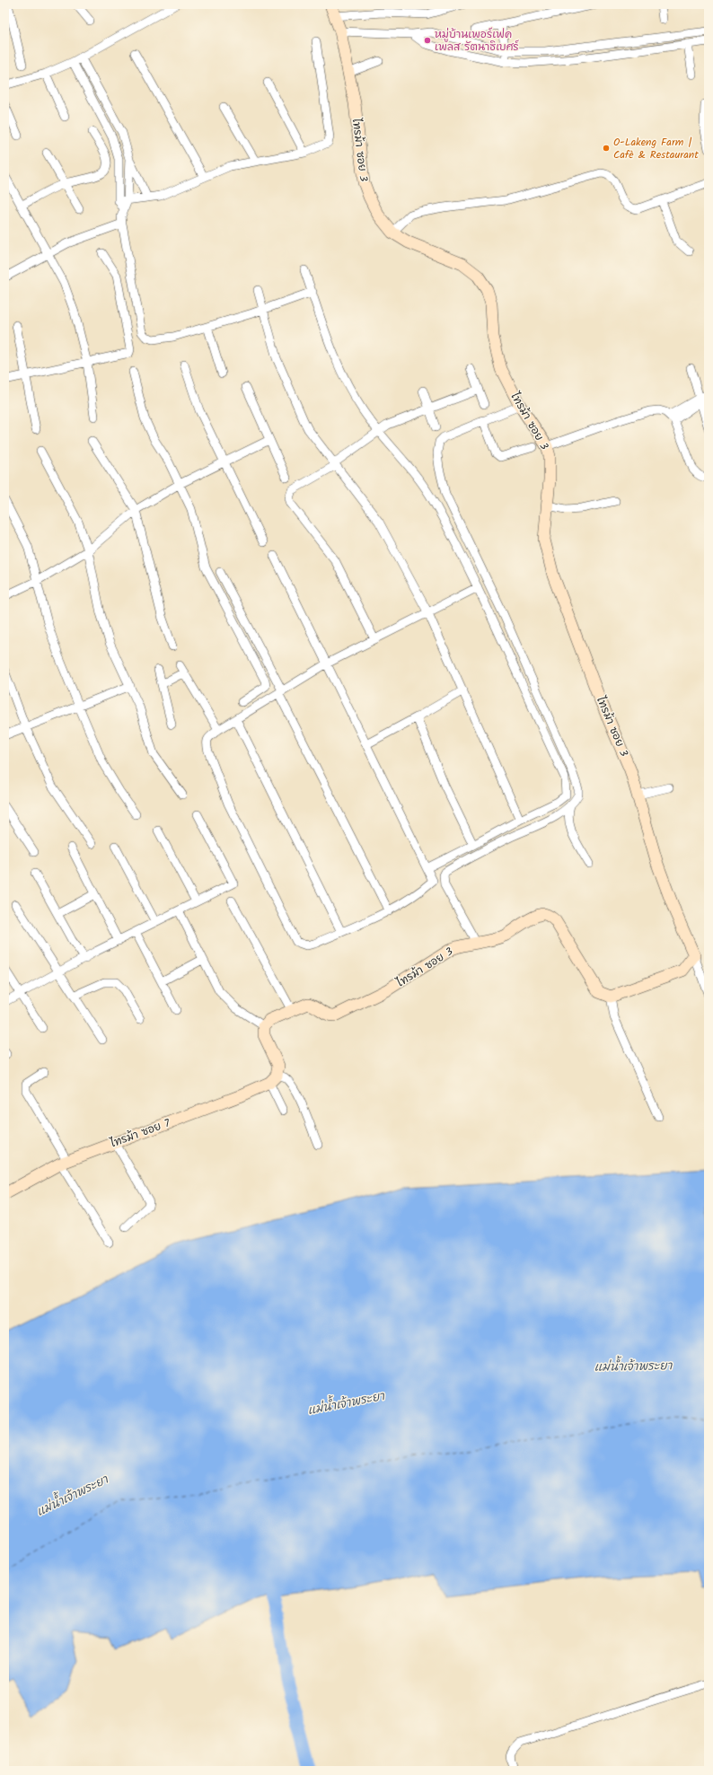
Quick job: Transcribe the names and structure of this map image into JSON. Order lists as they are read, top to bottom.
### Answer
{
  "streets": {
    "street": ["ไทรม้า ซอย 3", "ไทรม้า ซอย 7"]
  },
  "water": ["แม่น้ำเจ้าพระยา"],
  "places": ["หมู่บ้านเพอร์เฟค เพลส รัตนาธิเบศร์", "O-Lakeng Farm | Cafè & Restaurant"]
}
